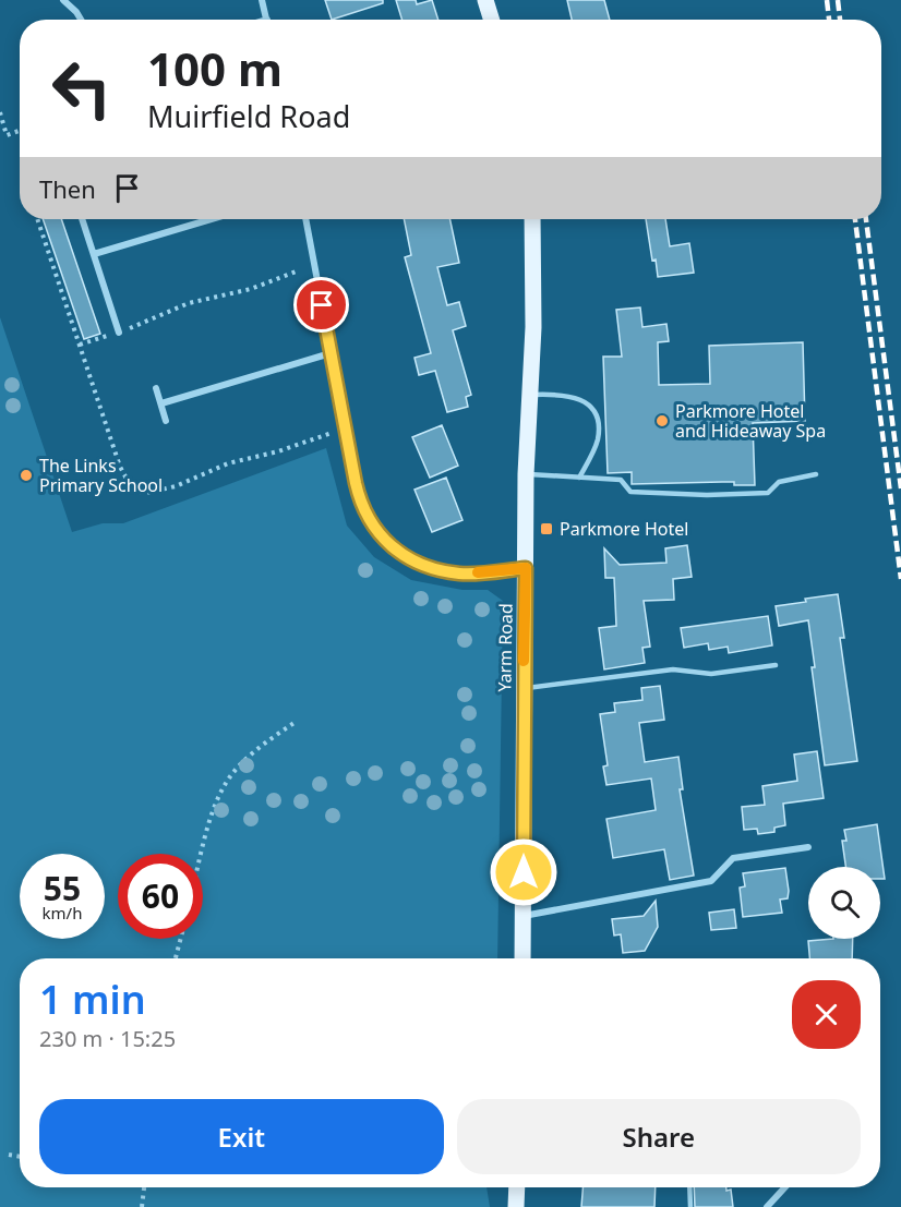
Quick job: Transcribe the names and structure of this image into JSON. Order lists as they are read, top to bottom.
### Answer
{
  "streets": {
    "main road": ["Yarm Road"]
  },
  "places": {
    "other": ["Parkmore Hotel and Hideaway Spa", "The Links Primary School"],
    "transit": ["Parkmore Hotel"]
  },
  "page": {
    "turn": ["100 m", "Muirfield Road"],
    "then": "Then",
    "speed": "55 km/h",
    "limit": "60",
    "heading": ["1 min", "230 m · 15:25"],
    "buttons": ["Exit", "Share"]
  }
}
